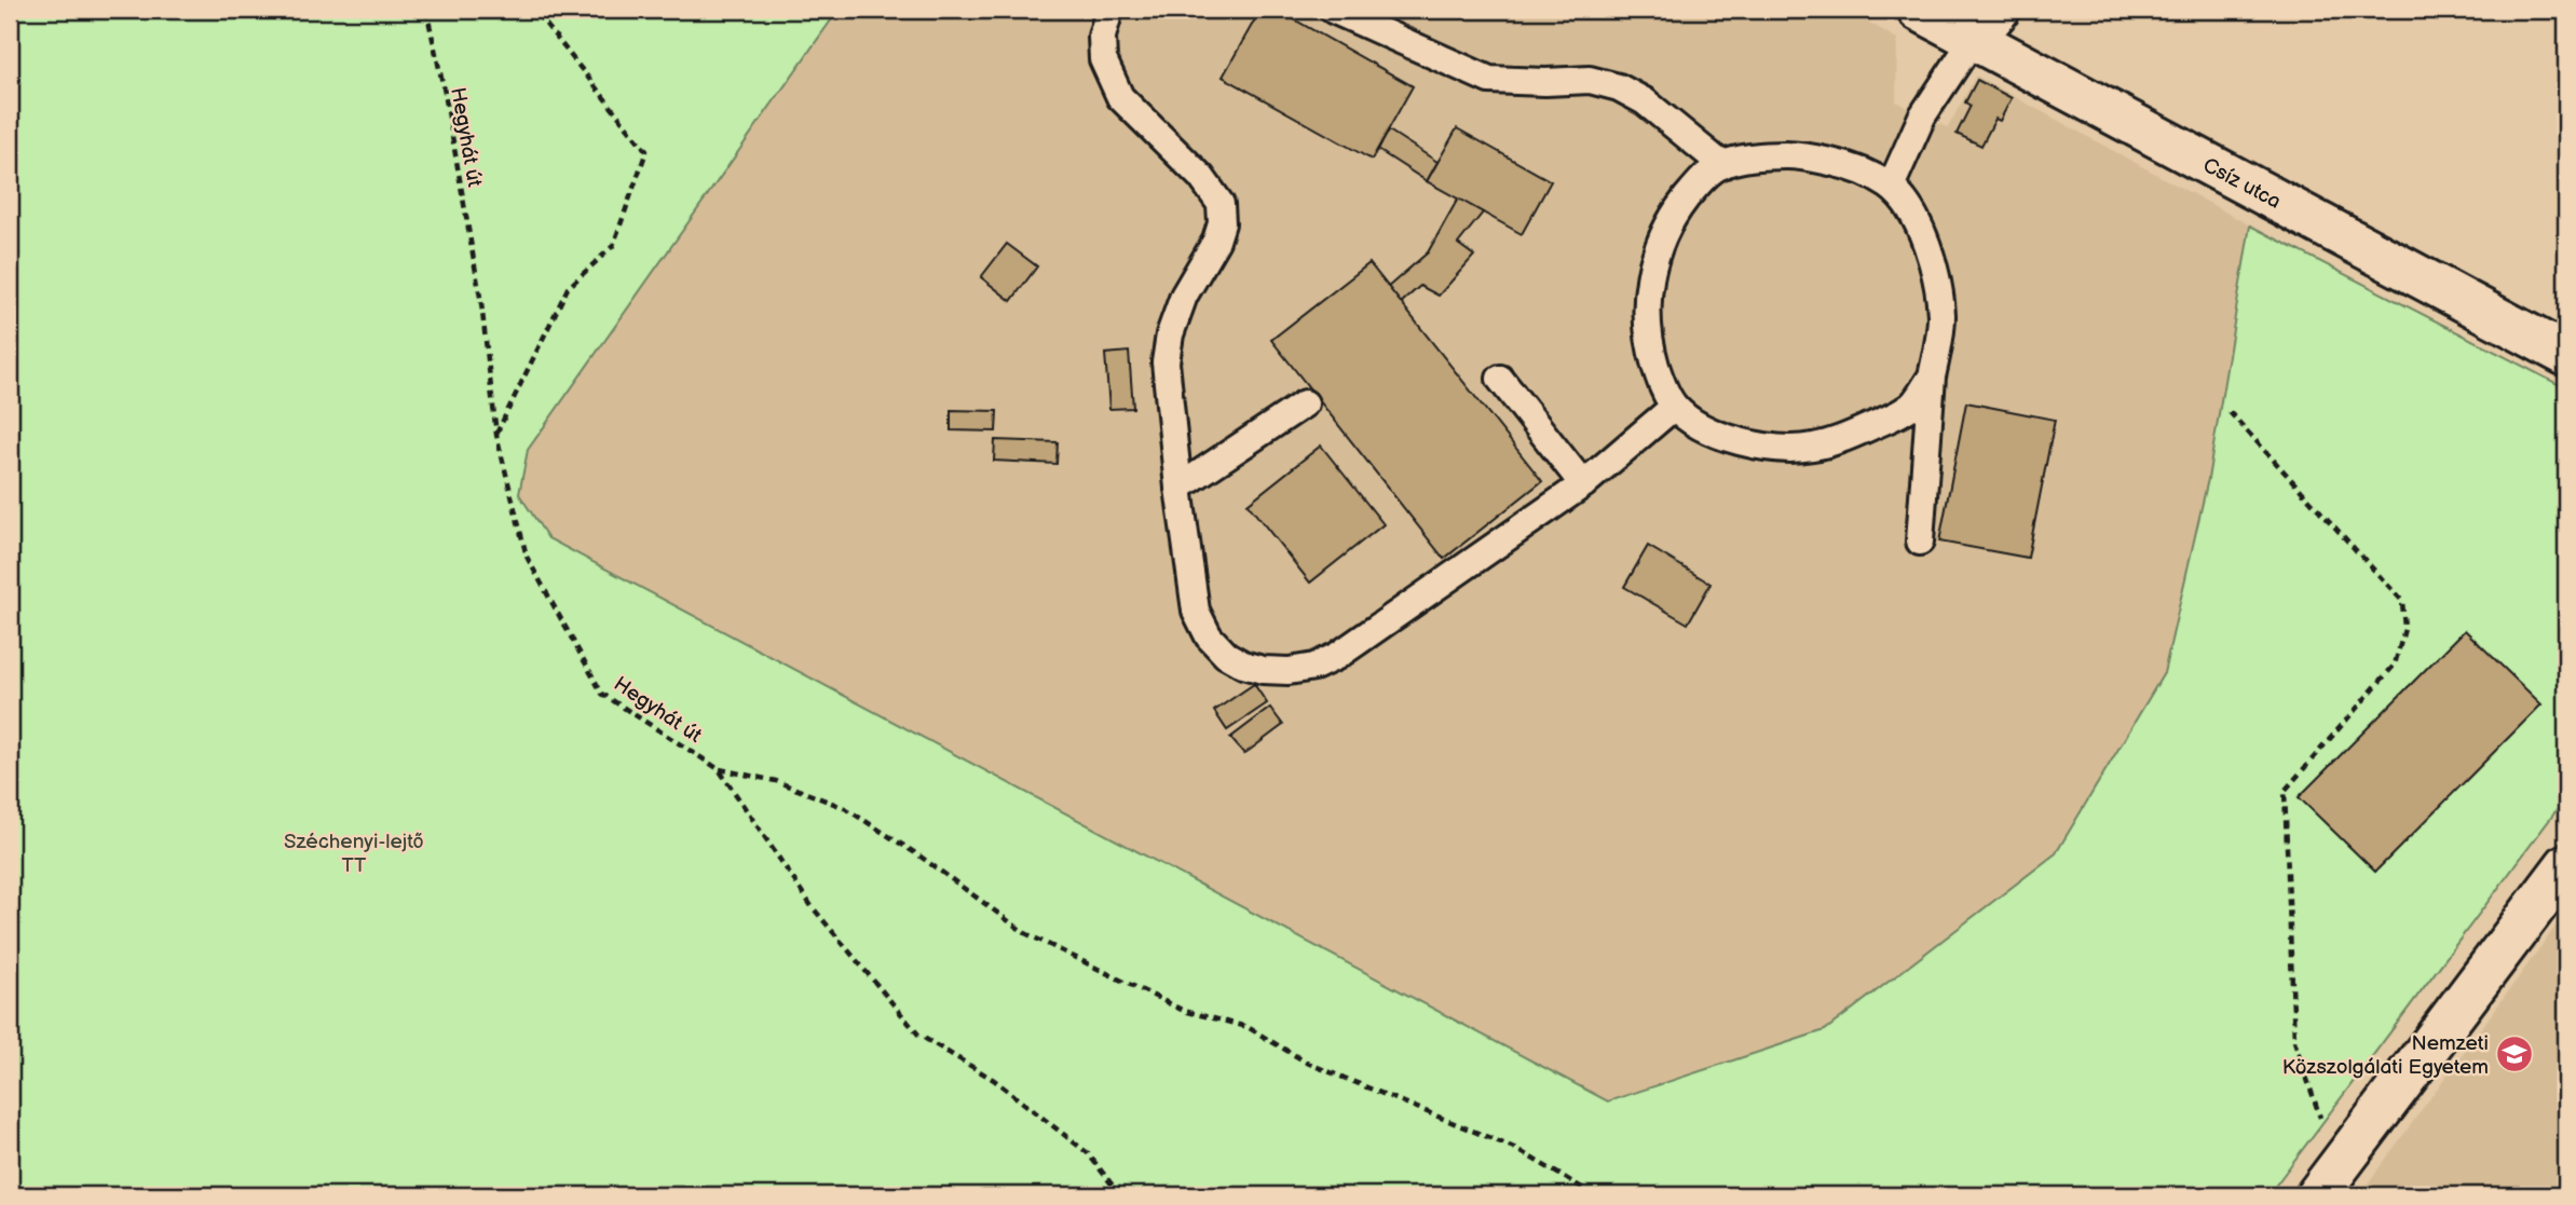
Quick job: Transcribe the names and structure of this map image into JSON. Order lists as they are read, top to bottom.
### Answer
{
  "streets": {
    "street": ["Csíz utca"],
    "path": ["Hegyhát út"]
  },
  "parks": ["Széchenyi-lejtő TT"],
  "places": {
    "school or university": ["Nemzeti Közszolgálati Egyetem"]
  }
}
